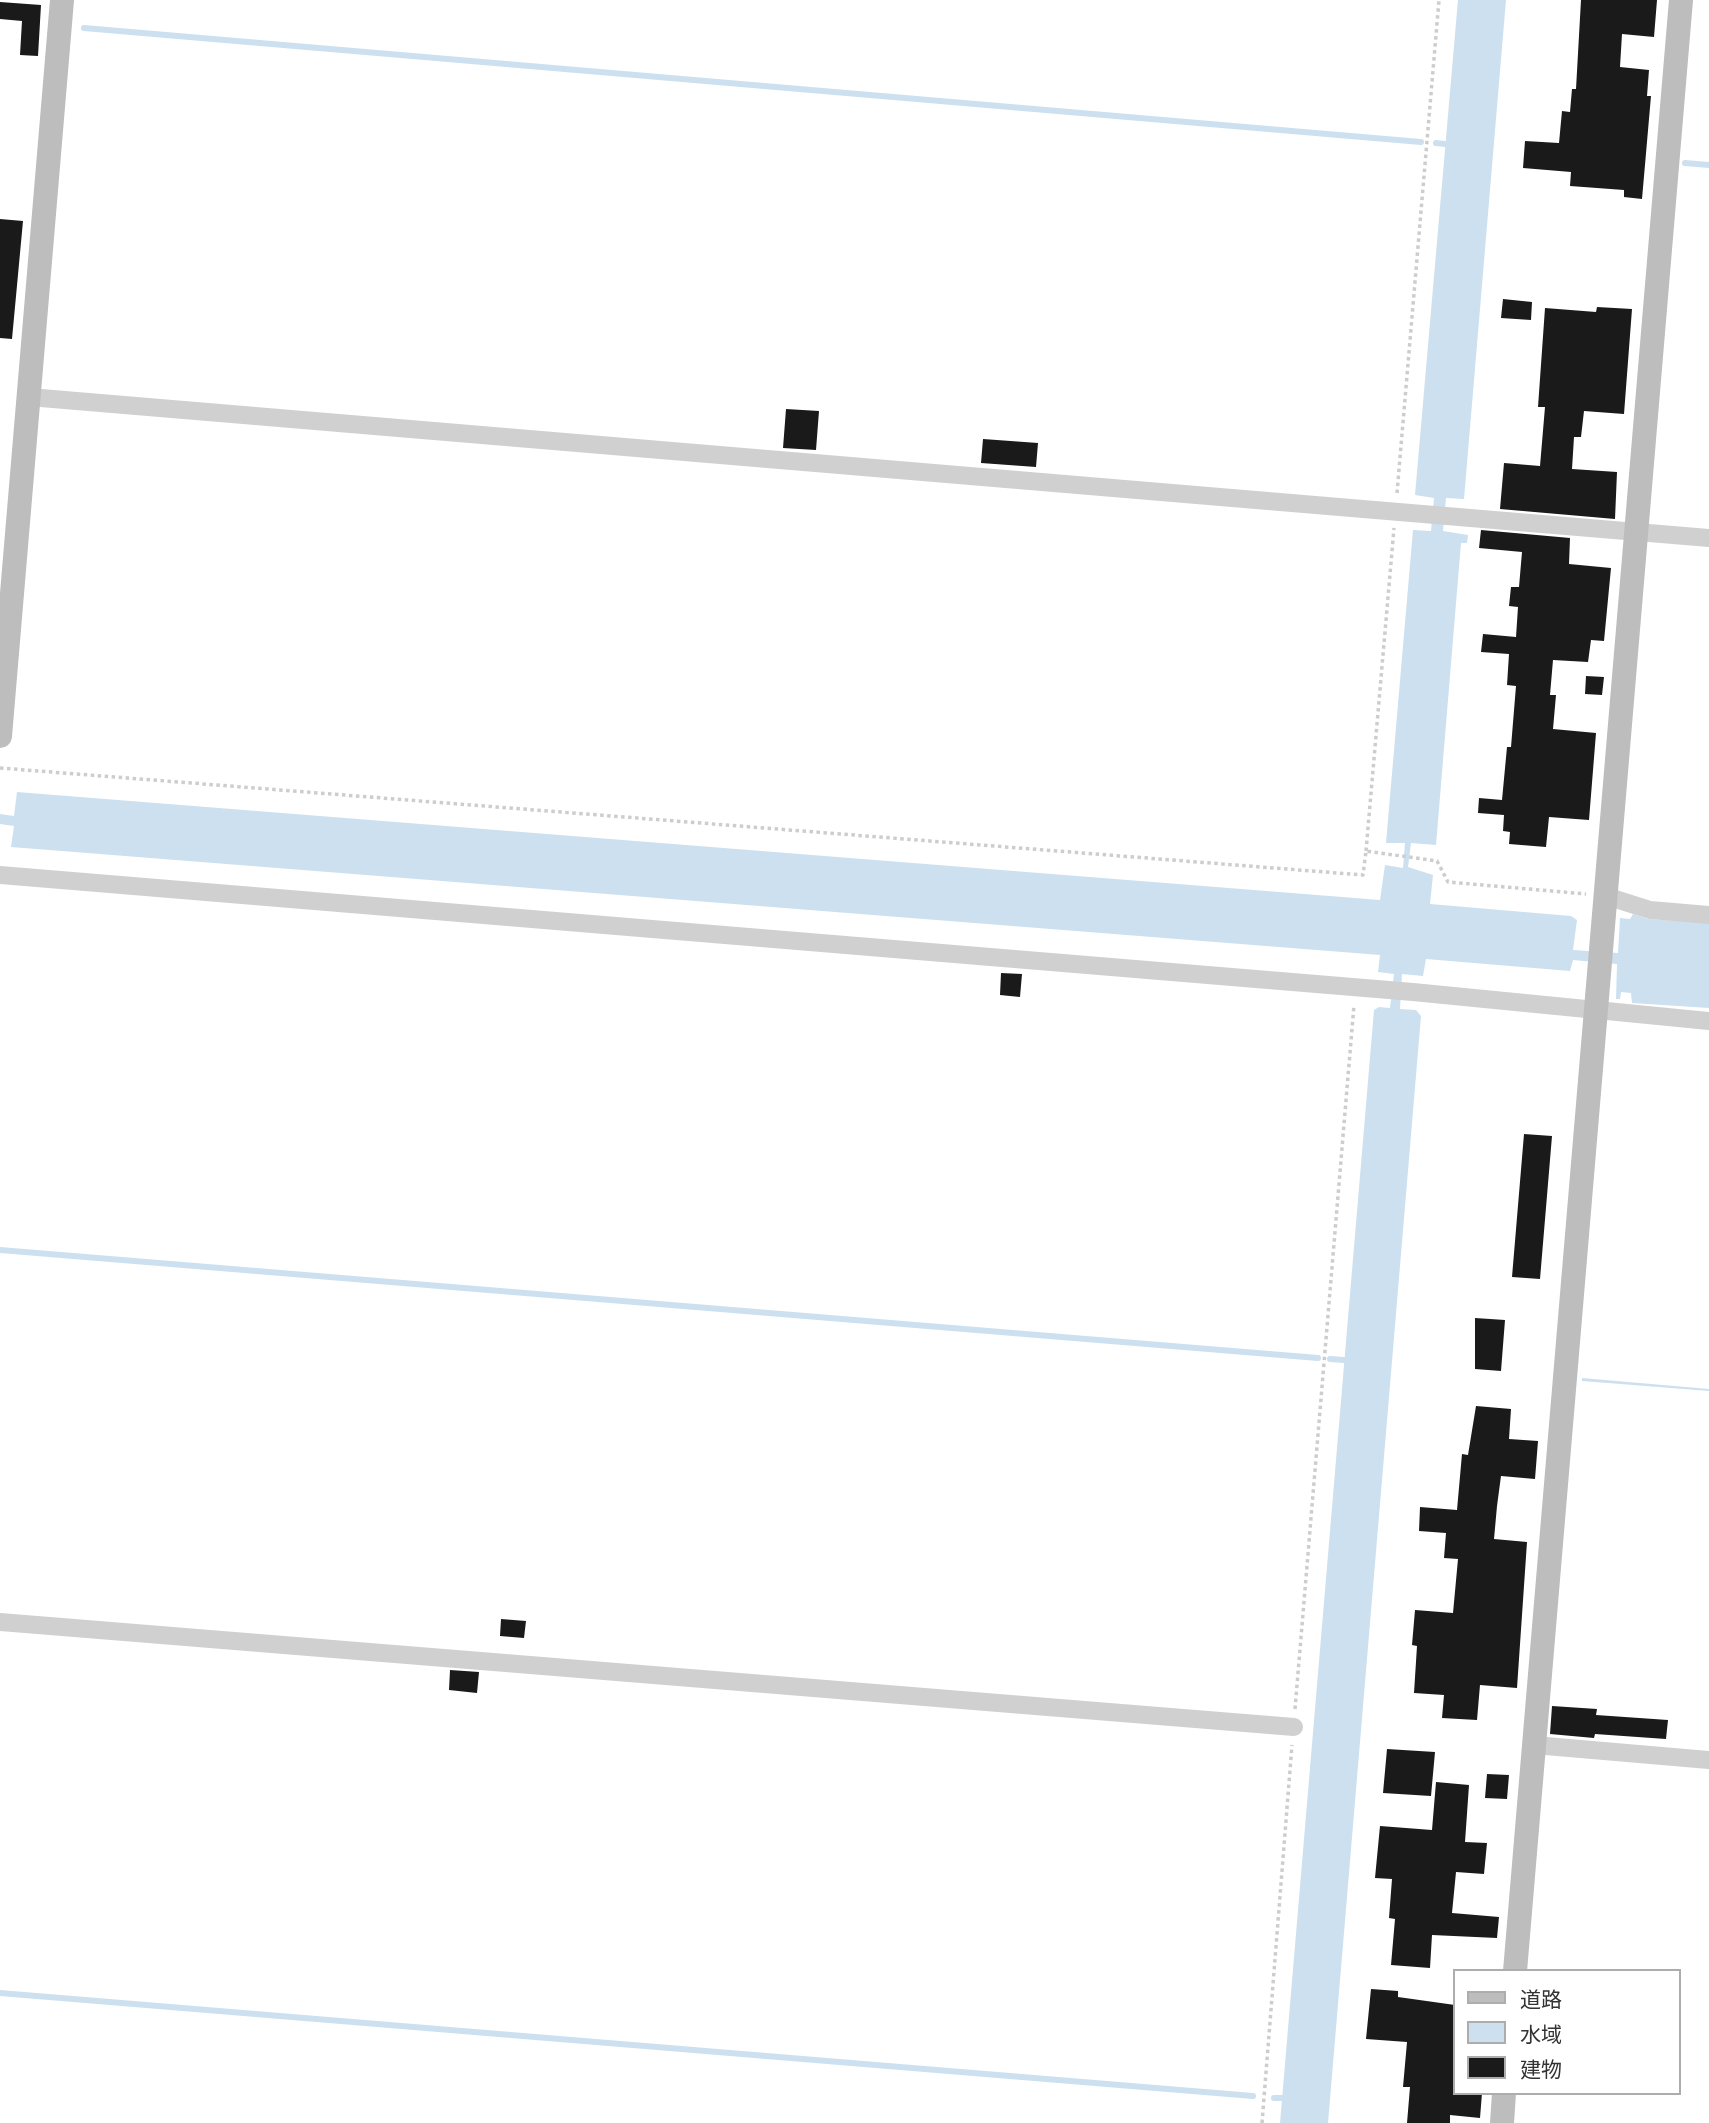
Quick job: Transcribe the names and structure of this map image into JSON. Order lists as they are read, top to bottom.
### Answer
{
  "legend": ["道路", "水域", "建物"]
}
